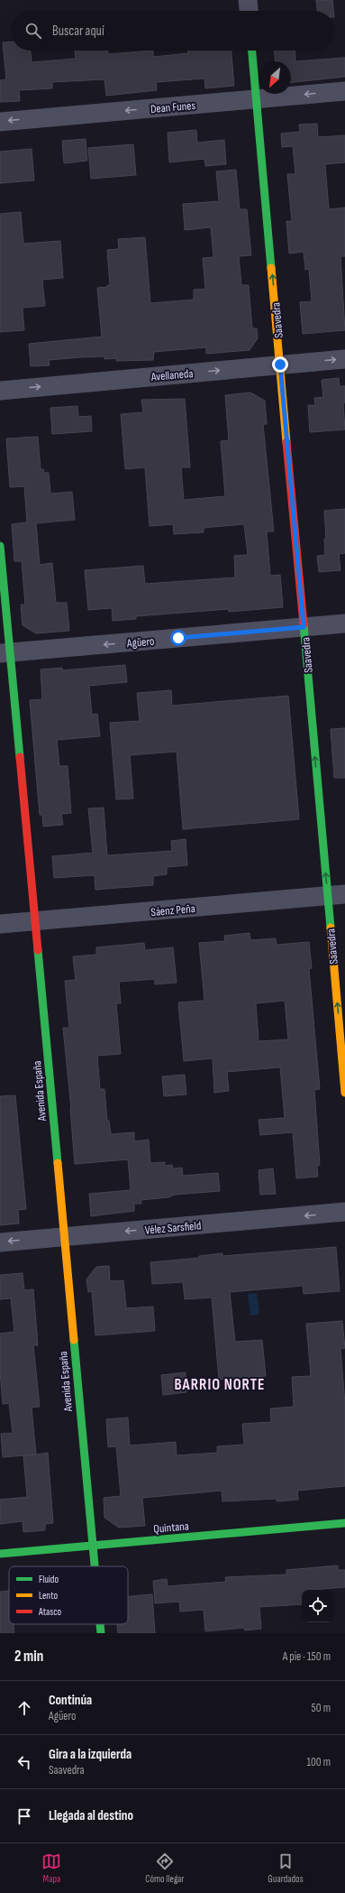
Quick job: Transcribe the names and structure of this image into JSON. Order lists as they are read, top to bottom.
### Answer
{
  "streets": {
    "main road": ["Saavedra", "Avenida España", "Quintana"],
    "street": [
      "Dean Funes",
      "Avellaneda",
      "Agüero",
      "Sáenz Peña",
      "Vélez Sarsfield"
    ]
  },
  "crossings": [
    ["Dean Funes", "Saavedra"],
    ["Saavedra", "Avellaneda"],
    ["Saavedra", "Agüero"],
    ["Saavedra", "Sáenz Peña"],
    ["Agüero", "Avenida España"],
    ["Sáenz Peña", "Avenida España"],
    ["Avenida España", "Vélez Sarsfield"],
    ["Avenida España", "Quintana"]
  ],
  "one_way": [
    "Dean Funes",
    "Saavedra",
    "Avellaneda",
    "Agüero",
    "Vélez Sarsfield"
  ],
  "districts": ["BARRIO NORTE"],
  "legend": ["Fluido", "Lento", "Atasco"],
  "north": "bottom left",
  "page": {
    "search": "Buscar aquí",
    "heading": ["2 min", "A pie · 150 m"],
    "list": [
      ["Continúa", "Agüero", "50 m"],
      ["Gira a la izquierda", "Saavedra", "100 m"],
      "Llegada al destino"
    ],
    "nav": ["Mapa", "Cómo llegar", "Guardados"]
  }
}
